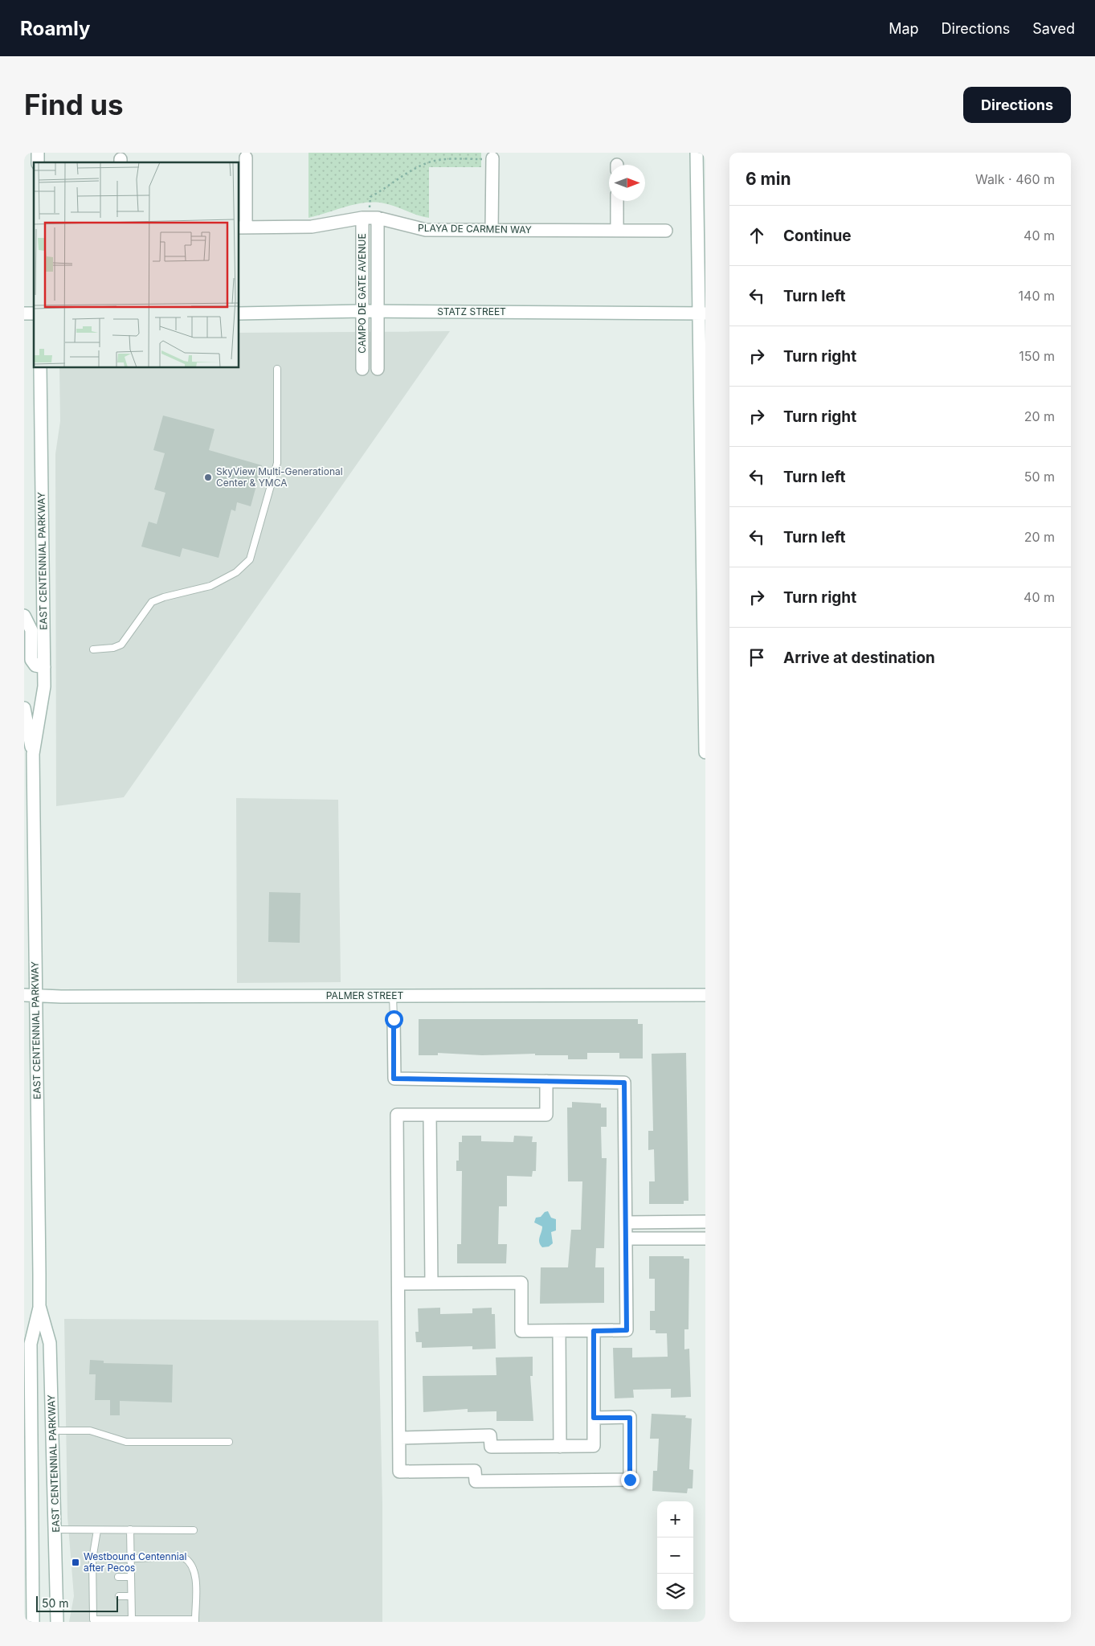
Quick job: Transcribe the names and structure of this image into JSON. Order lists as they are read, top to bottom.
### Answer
{
  "streets": {
    "street": [
      "PLAYA DE CARMEN WAY",
      "CAMPO DE GATE AVENUE",
      "STATZ STREET",
      "EAST CENTENNIAL PARKWAY",
      "PALMER STREET"
    ]
  },
  "crossings": [
    ["PLAYA DE CARMEN WAY", "CAMPO DE GATE AVENUE"],
    ["CAMPO DE GATE AVENUE", "STATZ STREET"],
    ["EAST CENTENNIAL PARKWAY", "PALMER STREET"]
  ],
  "places": {
    "other": ["SkyView Multi-Generational Center & YMCA"],
    "transit": ["Westbound Centennial after Pecos"]
  },
  "scale_bar": "50 m",
  "north": "right",
  "page": {
    "header": "Roamly",
    "nav": ["Map", "Directions", "Saved"],
    "buttons": "Directions",
    "title": "Find us",
    "heading": ["6 min", "Walk · 460 m"],
    "list": [
      ["Continue", "40 m"],
      ["Turn left", "140 m"],
      ["Turn right", "150 m"],
      ["Turn right", "20 m"],
      ["Turn left", "50 m"],
      ["Turn left", "20 m"],
      ["Turn right", "40 m"],
      "Arrive at destination"
    ],
    "map_buttons": ["+", "−"],
    "scale": "50 m"
  }
}
